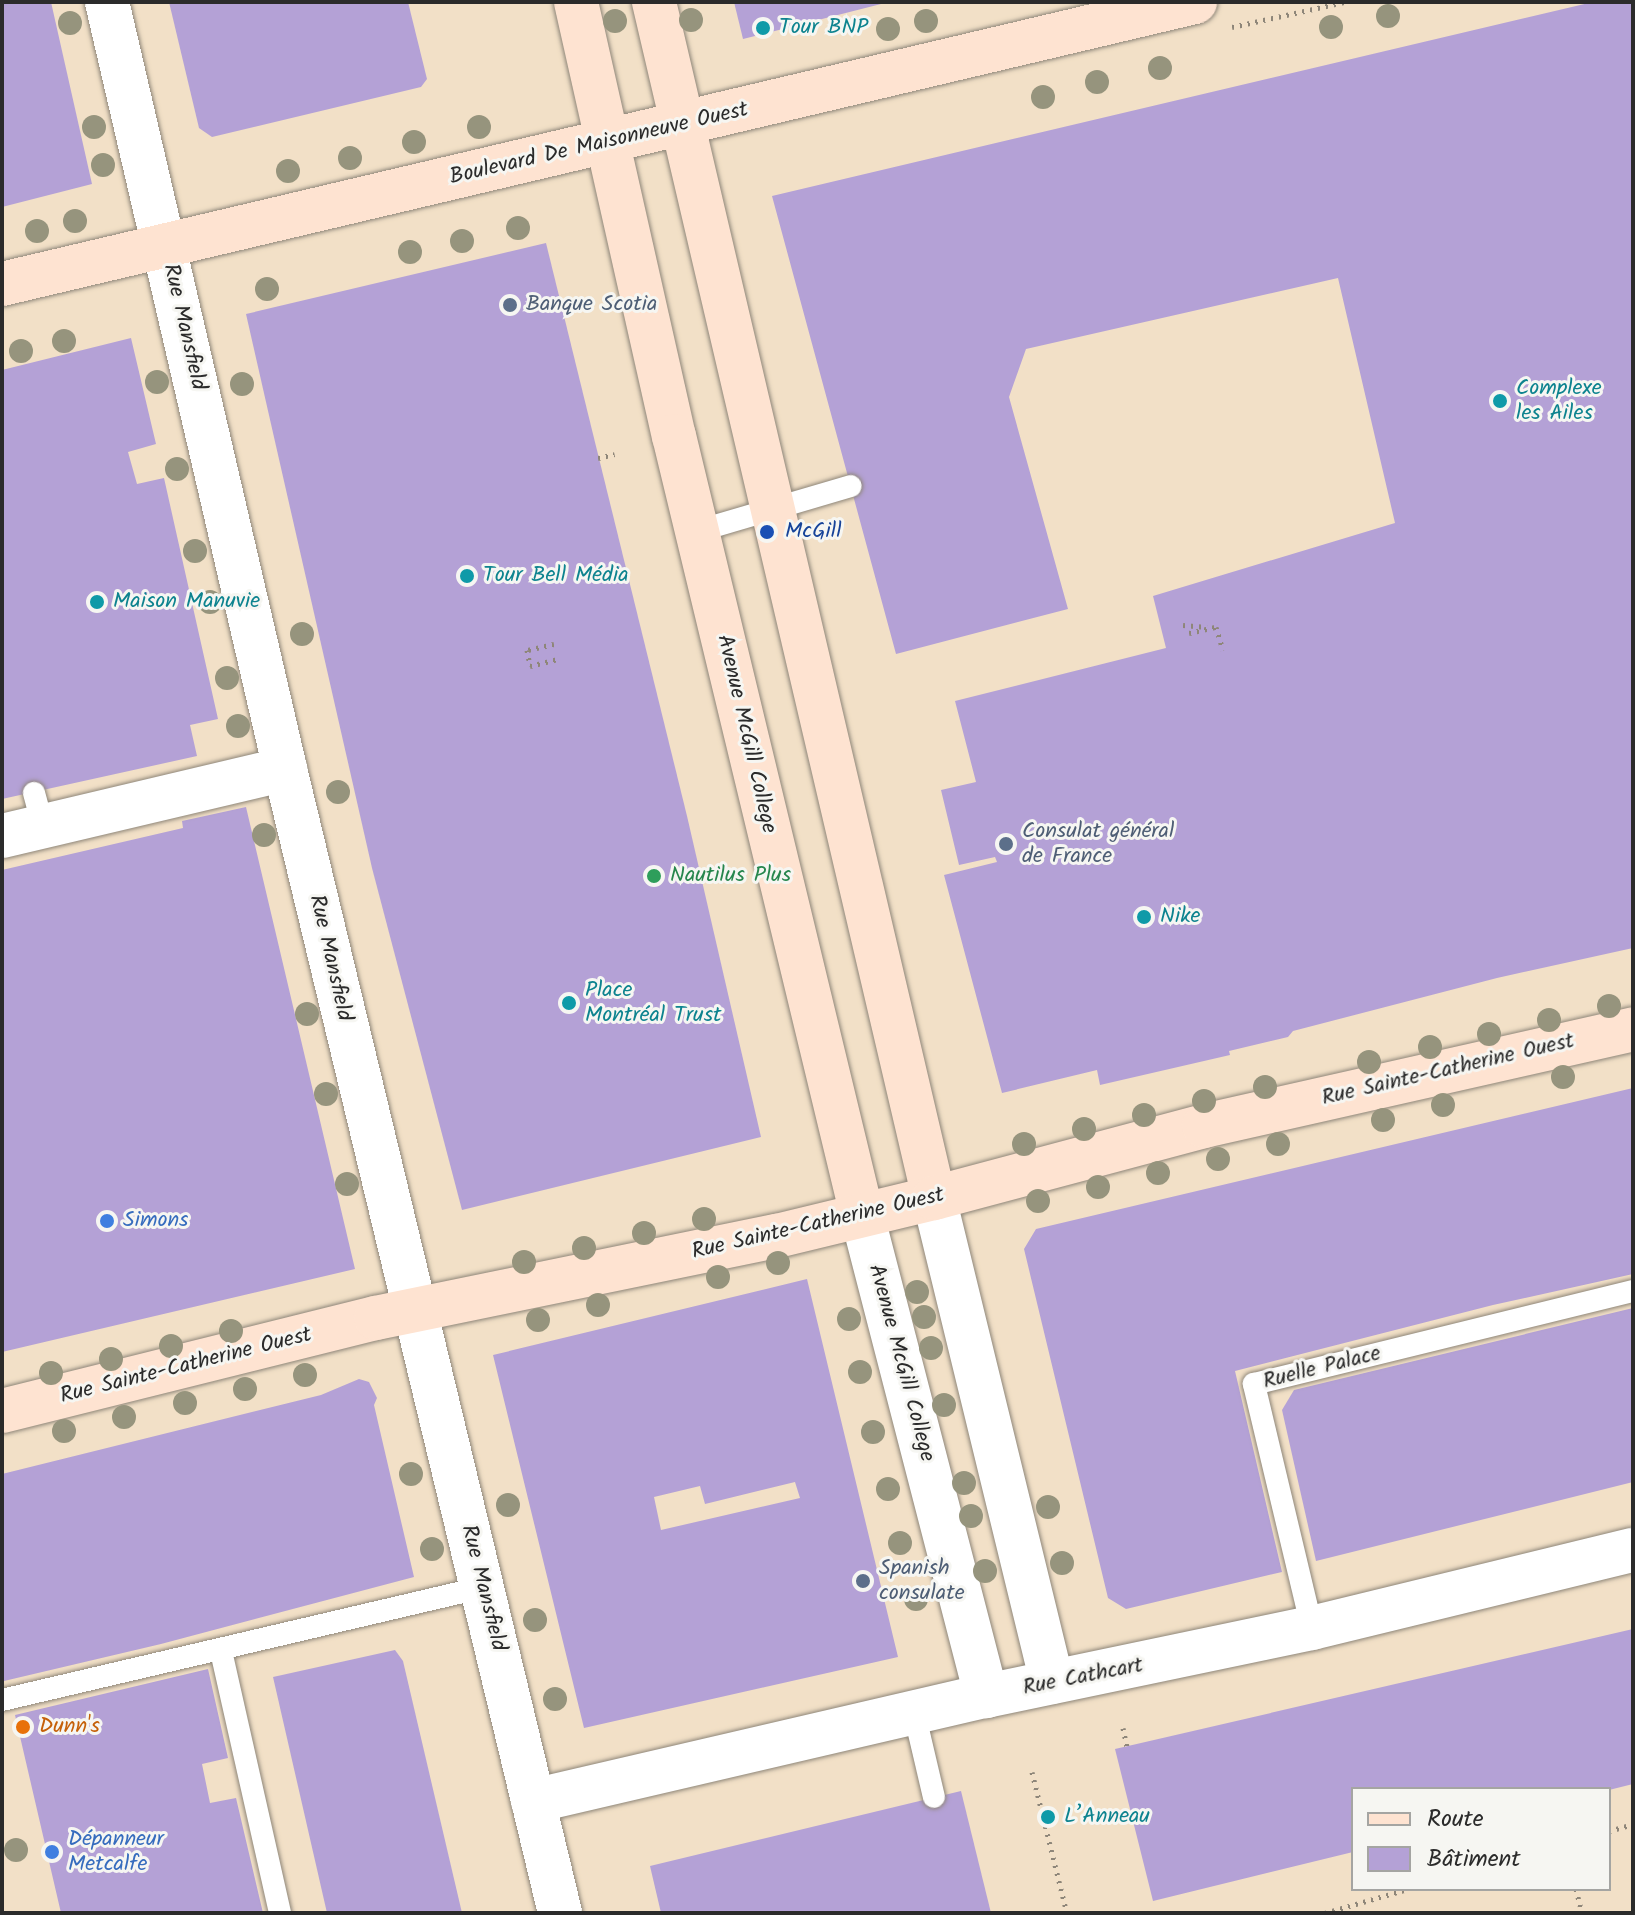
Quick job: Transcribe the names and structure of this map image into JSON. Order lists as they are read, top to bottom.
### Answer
{
  "streets": {
    "street": [
      "Boulevard De Maisonneuve Ouest",
      "Rue Mansfield",
      "Avenue McGill College",
      "Rue Sainte-Catherine Ouest",
      "Rue Cathcart"
    ],
    "lane": ["Ruelle Palace"]
  },
  "crossings": [
    ["Boulevard De Maisonneuve Ouest", "Rue Mansfield"],
    ["Boulevard De Maisonneuve Ouest", "Avenue McGill College"],
    ["Rue Mansfield", "Rue Sainte-Catherine Ouest"],
    ["Rue Mansfield", "Rue Cathcart"],
    ["Avenue McGill College", "Rue Sainte-Catherine Ouest"],
    ["Avenue McGill College", "Rue Cathcart"],
    ["Ruelle Palace", "Rue Cathcart"]
  ],
  "places": [
    "Tour BNP",
    "Banque Scotia",
    "Complexe les Ailes",
    "McGill",
    "Tour Bell Média",
    "Maison Manuvie",
    "Consulat général de France",
    "Nautilus Plus",
    "Nike",
    "Place Montréal Trust",
    "Simons",
    "Spanish consulate",
    "Dunn's",
    "L’Anneau",
    "Dépanneur Metcalfe"
  ],
  "legend": ["Route", "Bâtiment"]
}
